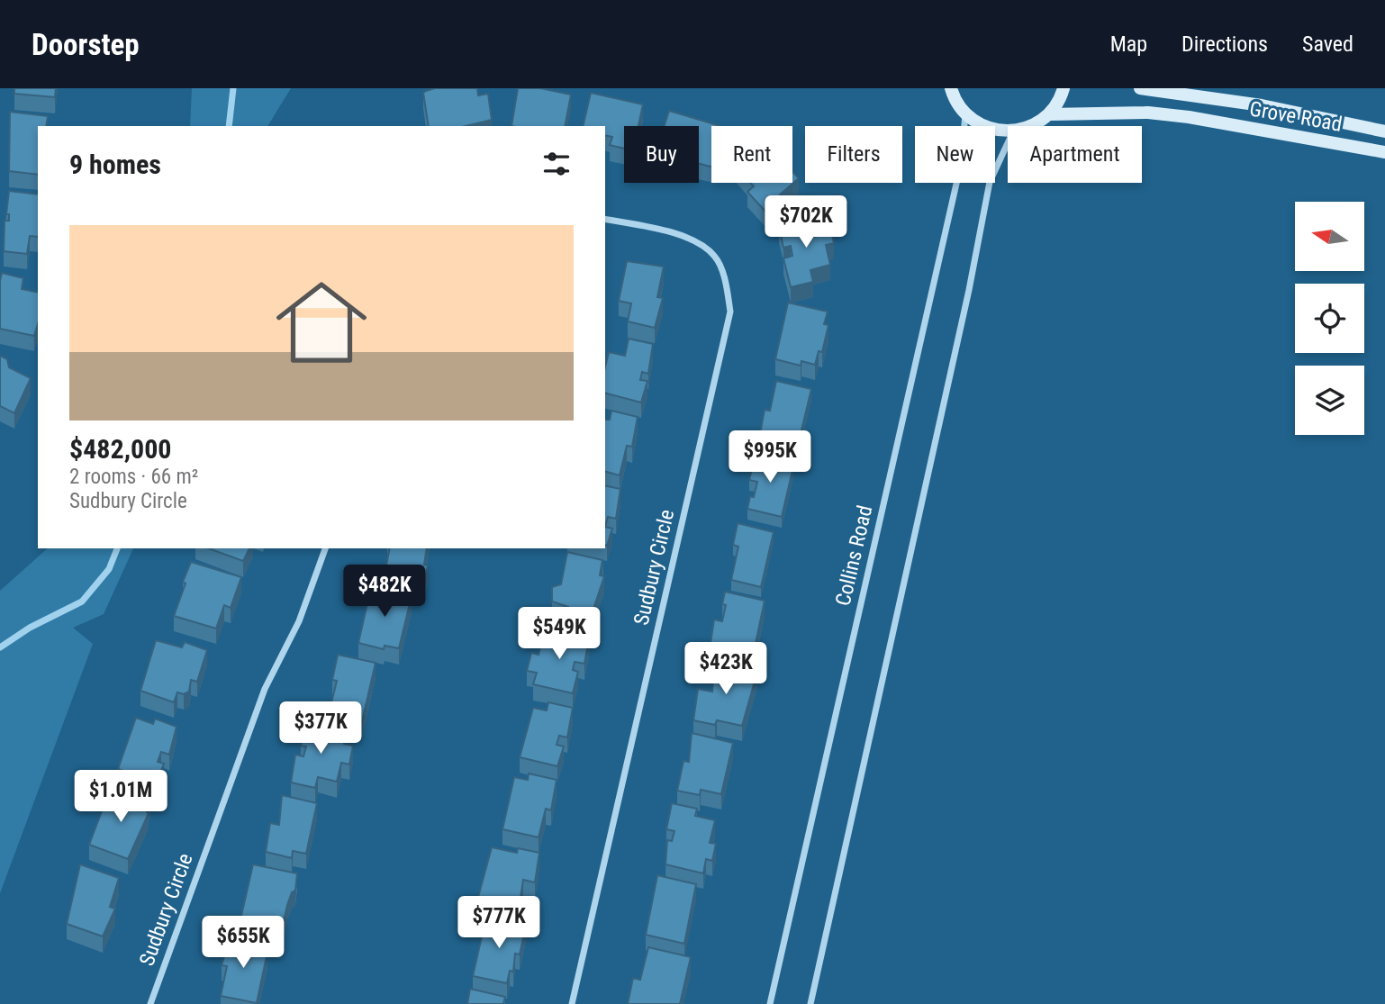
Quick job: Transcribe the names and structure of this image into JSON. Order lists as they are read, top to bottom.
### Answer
{
  "streets": {
    "street": ["Grove Road", "Collins Road", "Sudbury Circle"]
  },
  "north": "left",
  "page": {
    "header": "Doorstep",
    "nav": ["Map", "Directions", "Saved"],
    "chip": [
      "Buy",
      "Rent",
      "Filters",
      "New",
      "Apartment"
    ],
    "heading": "9 homes",
    "price": [
      "$702K",
      "$995K",
      "$482K",
      "$549K",
      "$423K",
      "$377K",
      "$1.01M",
      "$777K",
      "$655K"
    ],
    "list": [
      {
        "name": "$482,000",
        "note": "2 rooms · 66 m² · Sudbury Circle"
      }
    ]
  }
}
